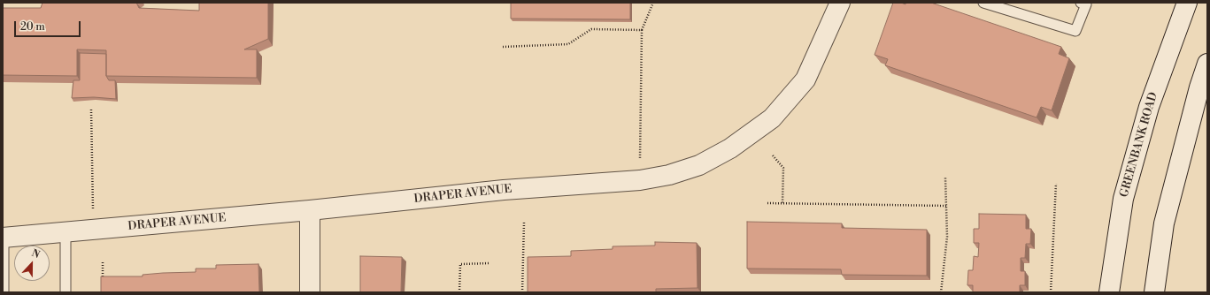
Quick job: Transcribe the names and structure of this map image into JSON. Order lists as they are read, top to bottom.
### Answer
{
  "streets": {
    "street": ["GREENBANK ROAD", "DRAPER AVENUE"]
  },
  "scale_bar": "20 m",
  "north": "top"
}
